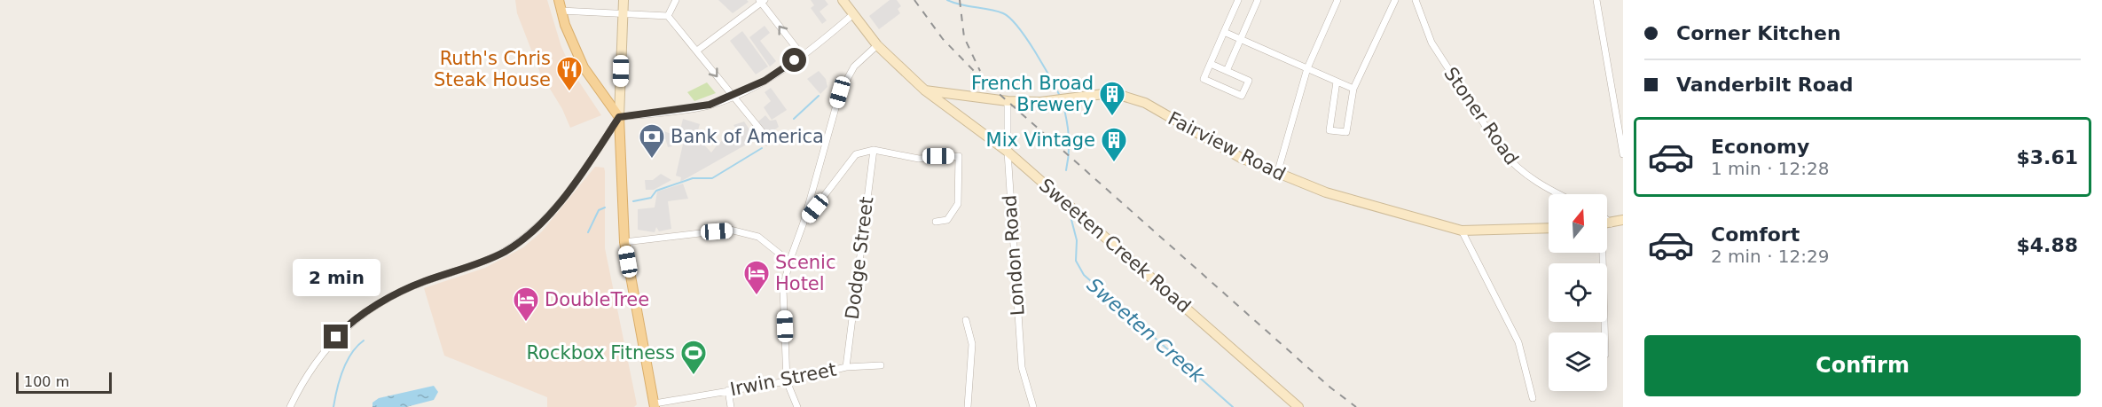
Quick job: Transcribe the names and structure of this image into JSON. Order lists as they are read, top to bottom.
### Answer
{
  "streets": {
    "main road": ["Fairview Road", "Sweeten Creek Road"],
    "street": [
      "Stoner Road",
      "London Road",
      "Dodge Street",
      "Irwin Street"
    ]
  },
  "crossings": [
    ["Fairview Road", "Sweeten Creek Road"],
    ["Fairview Road", "London Road"],
    ["Sweeten Creek Road", "London Road"],
    ["Dodge Street", "Irwin Street"]
  ],
  "water": ["Sweeten Creek"],
  "places": {
    "restaurant": ["Ruth's Chris Steak House"],
    "building": ["French Broad Brewery", "Mix Vintage"],
    "bank": ["Bank of America"],
    "hotel": ["Scenic Hotel", "DoubleTree"],
    "sports": ["Rockbox Fitness"]
  },
  "scale_bar": "100 m",
  "north": "top",
  "page": {
    "banner": ["Corner Kitchen", "Vanderbilt Road"],
    "list": [
      {
        "name": "Economy",
        "note": "1 min · 12:28",
        "value": "$3.61"
      },
      {
        "name": "Comfort",
        "note": "2 min · 12:29",
        "value": "$4.88"
      }
    ],
    "bubble": "2 min",
    "buttons": "Confirm",
    "scale": "100 m"
  }
}
